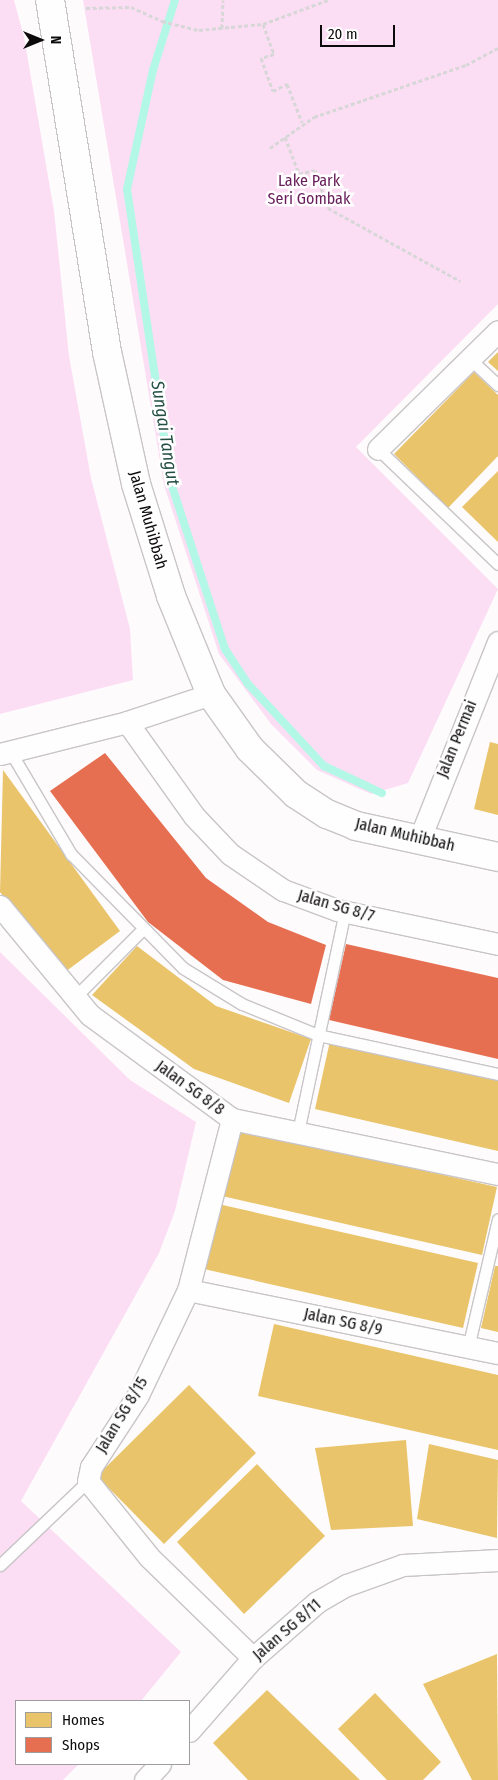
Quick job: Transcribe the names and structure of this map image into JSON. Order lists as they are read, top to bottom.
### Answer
{
  "streets": {
    "street": [
      "Jalan Muhibbah",
      "Jalan Permai",
      "Jalan SG 8/7",
      "Jalan SG 8/8",
      "Jalan SG 8/9",
      "Jalan SG 8/15",
      "Jalan SG 8/11"
    ]
  },
  "crossings": [
    ["Jalan Muhibbah", "Jalan Permai"],
    ["Jalan SG 8/8", "Jalan SG 8/15"],
    ["Jalan SG 8/9", "Jalan SG 8/15"]
  ],
  "water": ["Sungai Tangut"],
  "parks": ["Lake Park Seri Gombak"],
  "legend": ["Homes", "Shops"],
  "scale_bar": "20 m",
  "north": "right"
}
